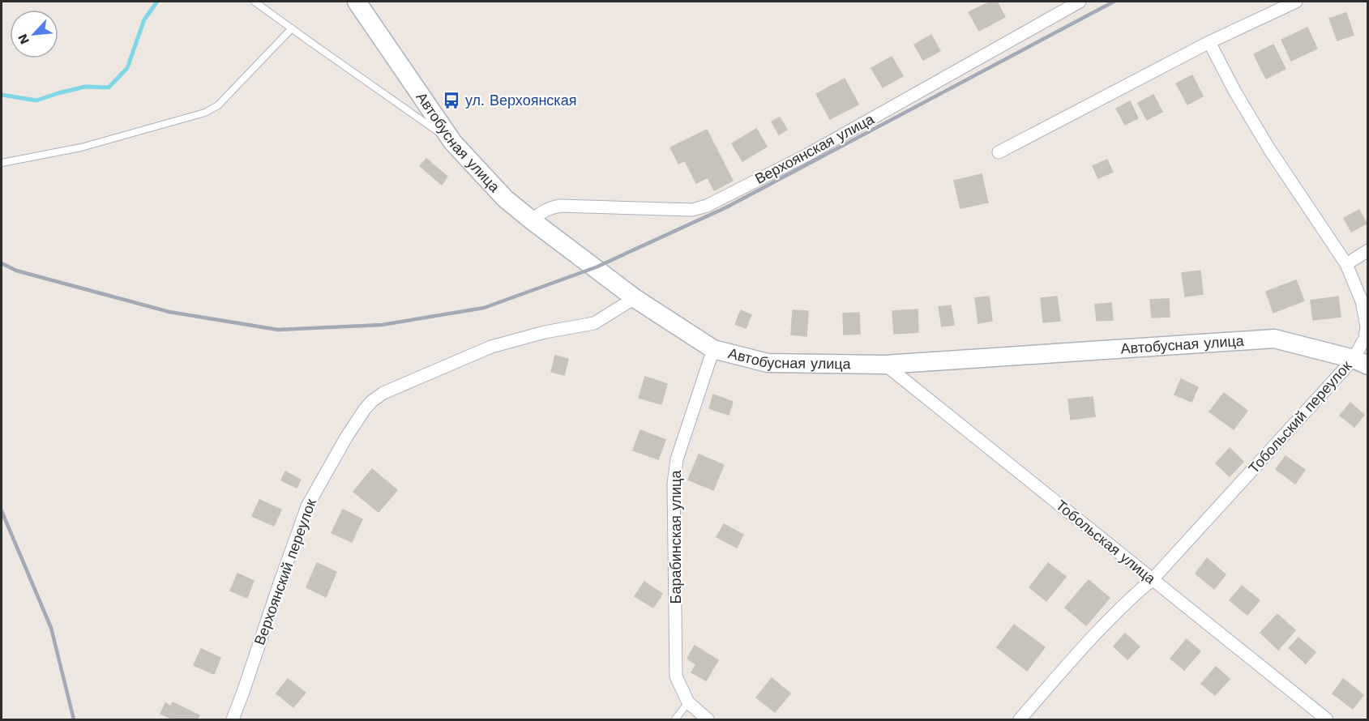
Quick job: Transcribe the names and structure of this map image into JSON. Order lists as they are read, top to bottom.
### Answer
{
  "streets": {
    "street": [
      "Автобусная улица",
      "Верхоянская улица",
      "Тобольский переулок",
      "Барабинская улица",
      "Тобольская улица",
      "Верхоянский переулок"
    ]
  },
  "crossings": [
    ["Автобусная улица", "Верхоянская улица"],
    ["Автобусная улица", "Тобольский переулок"],
    ["Автобусная улица", "Барабинская улица"],
    ["Автобусная улица", "Тобольская улица"],
    ["Автобусная улица", "Верхоянский переулок"],
    ["Тобольский переулок", "Тобольская улица"]
  ],
  "places": {
    "bus stop": ["ул. Верхоянская"]
  },
  "north": "bottom left"
}
